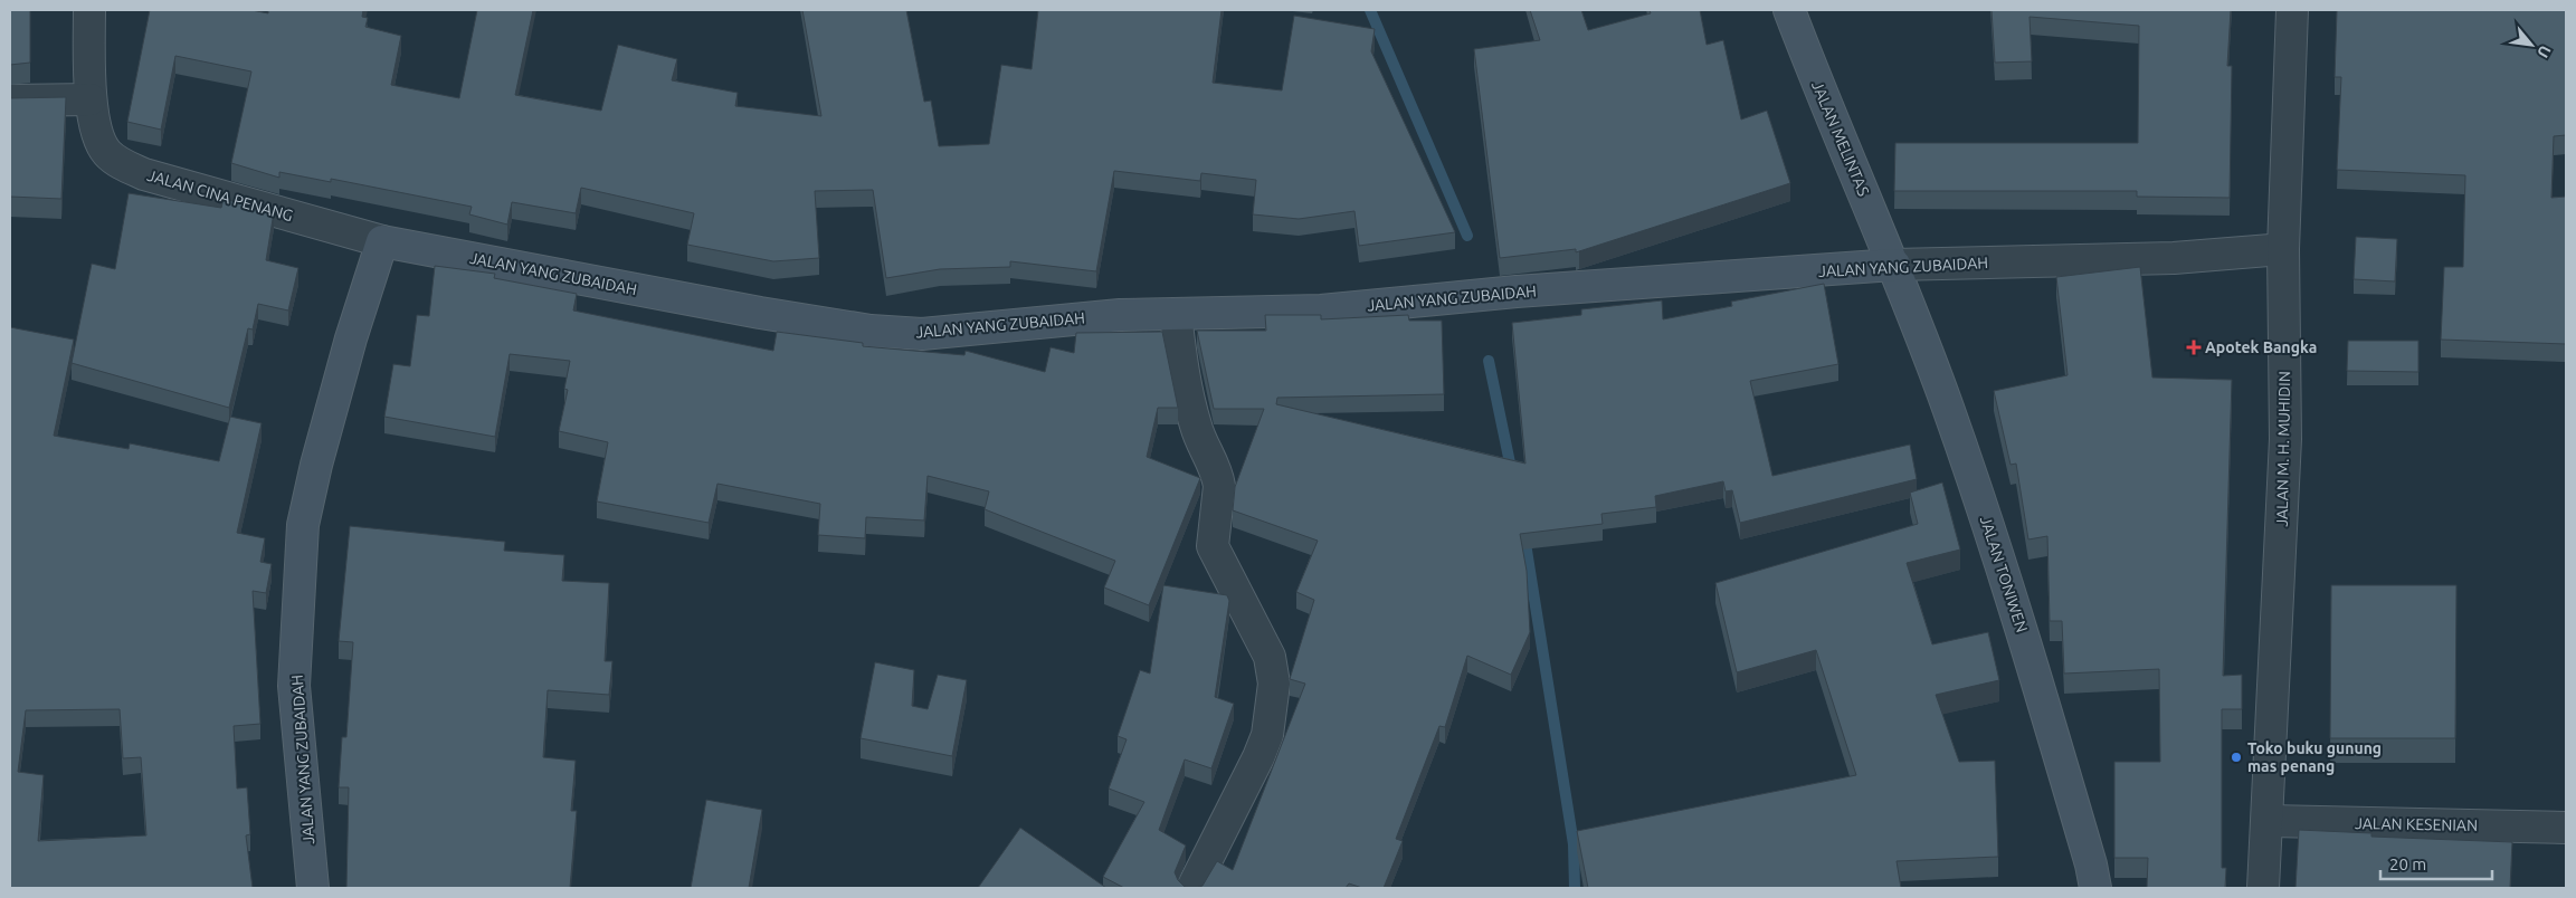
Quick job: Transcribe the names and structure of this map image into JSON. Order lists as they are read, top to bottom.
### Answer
{
  "streets": {
    "street": [
      "JALAN MELINTAS",
      "JALAN CINA PENANG",
      "JALAN YANG ZUBAIDAH",
      "JALAN M. H. MUHIDIN",
      "JALAN TONIWEN",
      "JALAN KESENIAN"
    ]
  },
  "crossings": [
    ["JALAN MELINTAS", "JALAN YANG ZUBAIDAH"],
    ["JALAN MELINTAS", "JALAN TONIWEN"],
    ["JALAN CINA PENANG", "JALAN YANG ZUBAIDAH"],
    ["JALAN YANG ZUBAIDAH", "JALAN M. H. MUHIDIN"],
    ["JALAN YANG ZUBAIDAH", "JALAN TONIWEN"],
    ["JALAN M. H. MUHIDIN", "JALAN KESENIAN"]
  ],
  "places": {
    "health": ["Apotek Bangka"],
    "other": ["Toko buku gunung mas penang"]
  },
  "scale_bar": "20 m",
  "north": "bottom right"
}
